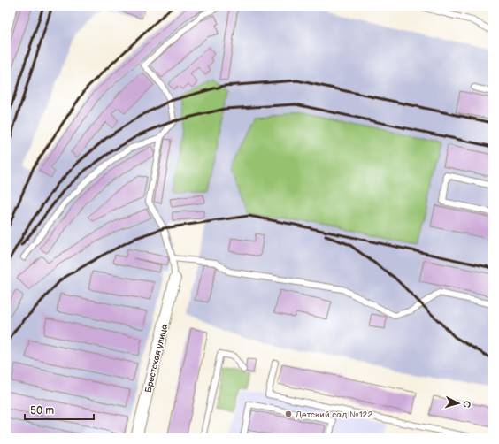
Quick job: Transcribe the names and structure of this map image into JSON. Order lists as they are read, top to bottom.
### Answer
{
  "streets": {
    "street": ["Брестская улица"]
  },
  "places": ["Детский сад №122"],
  "scale_bar": "50 m",
  "north": "right"
}
